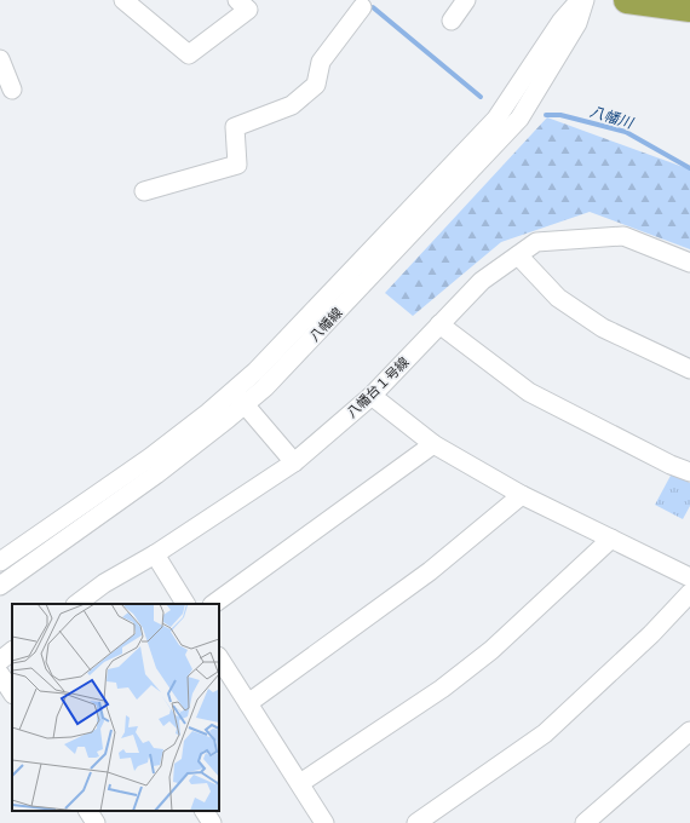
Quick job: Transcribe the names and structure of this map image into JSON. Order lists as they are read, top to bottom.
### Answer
{
  "streets": {
    "street": ["八幡線", "八幡台１号線"]
  },
  "water": ["八幡川"]
}
